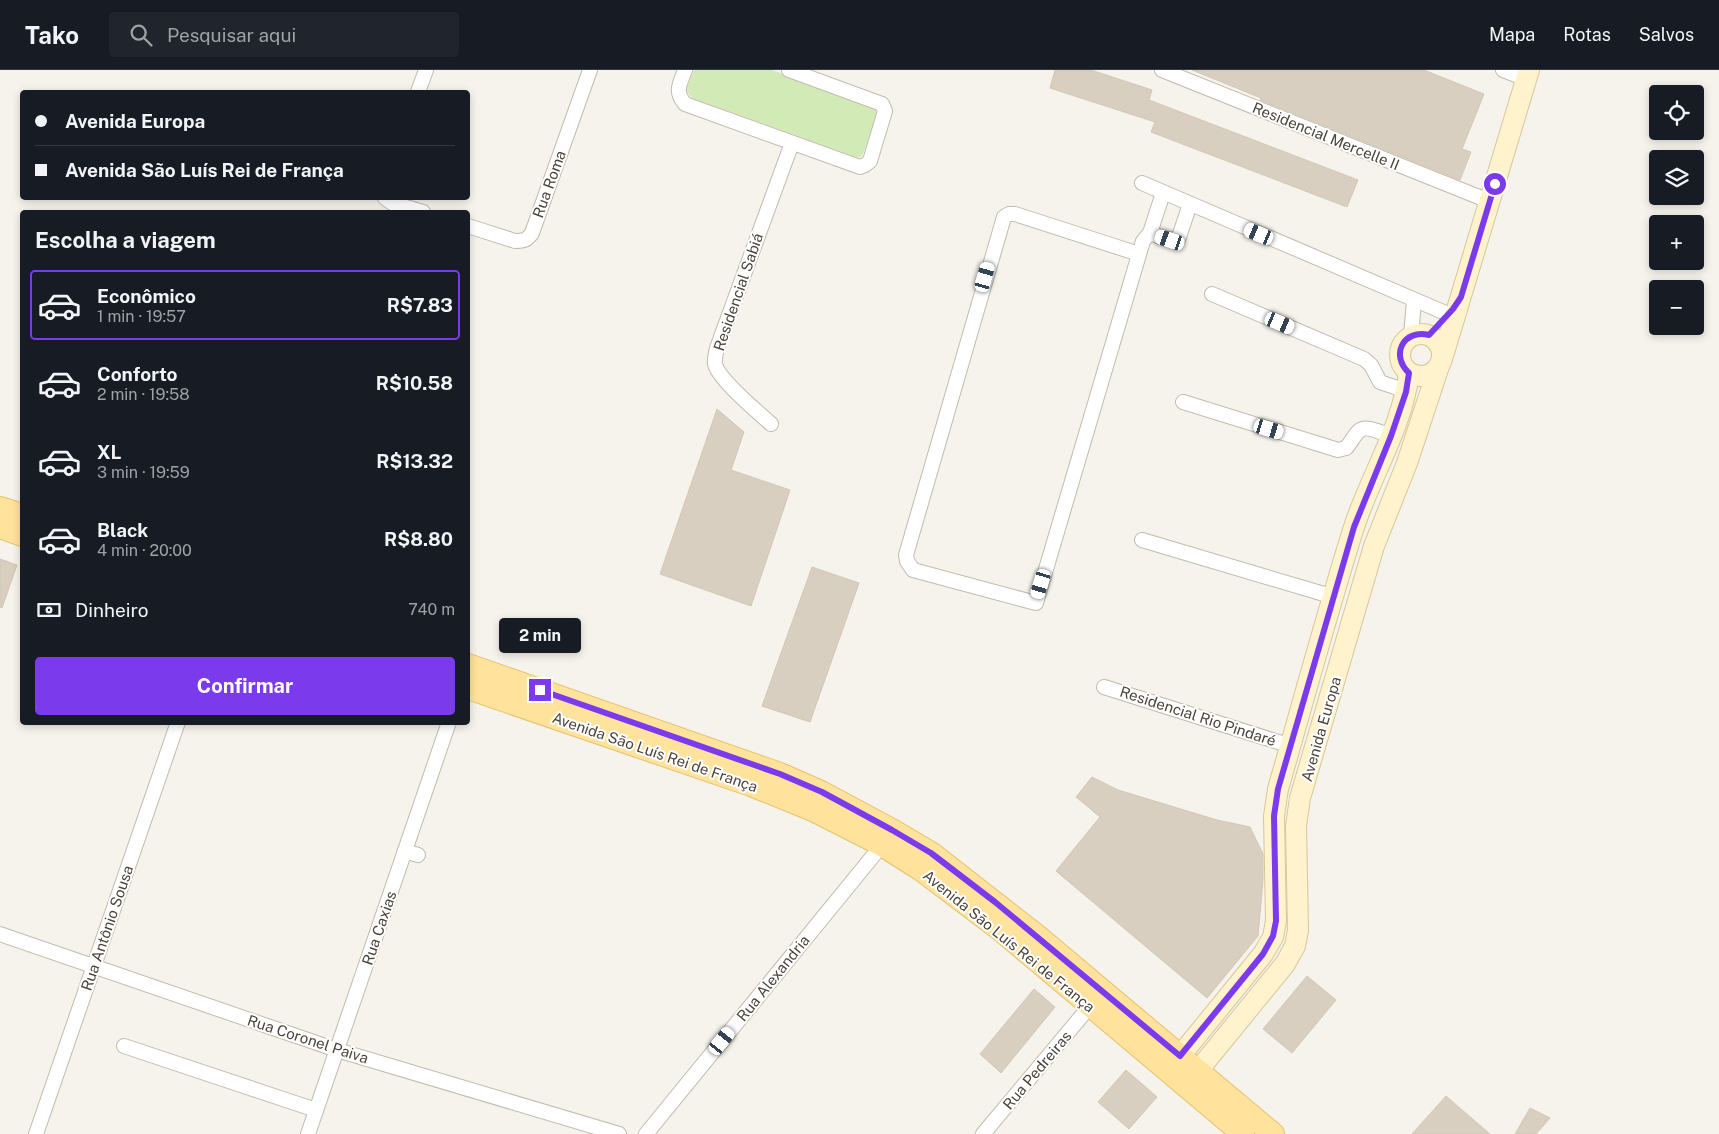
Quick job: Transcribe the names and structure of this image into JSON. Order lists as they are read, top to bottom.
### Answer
{
  "streets": {
    "main road": ["Avenida São Luís Rei de França"],
    "street": [
      "Residencial Mercelle II",
      "Rua Roma",
      "Residencial Sabiá",
      "Residencial Rio Pindaré",
      "Avenida Europa",
      "Rua Antônio Sousa",
      "Rua Caxias",
      "Rua Alexandria",
      "Rua Coronel Paiva",
      "Rua Pedreiras"
    ]
  },
  "crossings": [
    ["Residencial Mercelle II", "Avenida Europa"],
    ["Residencial Rio Pindaré", "Avenida Europa"],
    ["Avenida Europa", "Avenida São Luís Rei de França"],
    ["Avenida São Luís Rei de França", "Rua Alexandria"],
    ["Avenida São Luís Rei de França", "Rua Pedreiras"],
    ["Rua Antônio Sousa", "Rua Coronel Paiva"],
    ["Rua Caxias", "Rua Coronel Paiva"]
  ],
  "page": {
    "header": "Tako",
    "search": "Pesquisar aqui",
    "nav": ["Mapa", "Rotas", "Salvos"],
    "map_buttons": ["+", "−"],
    "banner": ["Avenida Europa", "Avenida São Luís Rei de França"],
    "heading": "Escolha a viagem",
    "list": [
      {
        "name": "Econômico",
        "note": "1 min · 19:57",
        "value": "R$7.83"
      },
      {
        "name": "Conforto",
        "note": "2 min · 19:58",
        "value": "R$10.58"
      },
      {
        "name": "XL",
        "note": "3 min · 19:59",
        "value": "R$13.32"
      },
      {
        "name": "Black",
        "note": "4 min · 20:00",
        "value": "R$8.80"
      }
    ],
    "pay": ["Dinheiro", "740 m"],
    "bubble": "2 min",
    "buttons": "Confirmar"
  }
}
